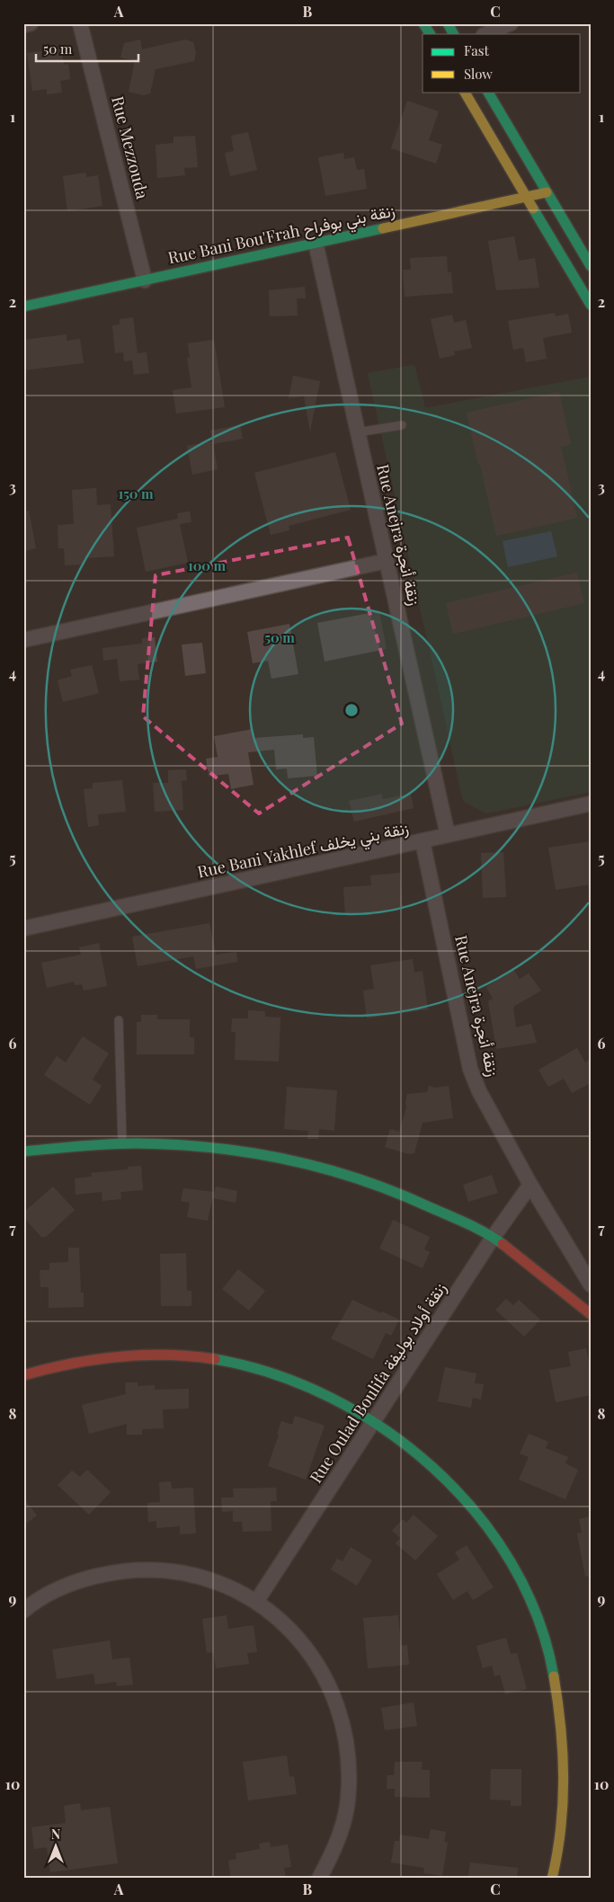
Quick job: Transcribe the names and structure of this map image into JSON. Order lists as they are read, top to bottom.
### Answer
{
  "streets": {
    "street": [
      "Rue Mezzouda",
      "Rue Bani Bou'Frah زنقة بني بوفراح",
      "Rue Anejra زنقة أنجرة",
      "Rue Bani Yakhlef زنقة بني يخلف",
      "Rue Oulad Boulifa زنقة أولاد بوليفة"
    ]
  },
  "crossings": [
    ["Rue Mezzouda", "Rue Bani Bou'Frah زنقة بني بوفراح"],
    ["Rue Bani Bou'Frah زنقة بني بوفراح", "Rue Anejra زنقة أنجرة"],
    ["Rue Anejra زنقة أنجرة", "Rue Bani Yakhlef زنقة بني يخلف"],
    ["Rue Anejra زنقة أنجرة", "Rue Oulad Boulifa زنقة أولاد بوليفة"]
  ],
  "legend": ["Fast", "Slow"],
  "scale_bar": "50 m",
  "north": "top",
  "grid": {
    "columns": ["A", "B", "C"],
    "rows": [
      "1",
      "2",
      "3",
      "4",
      "5",
      "6",
      "7",
      "8",
      "9",
      "10"
    ]
  },
  "rings": ["150 m", "100 m", "50 m"]
}
